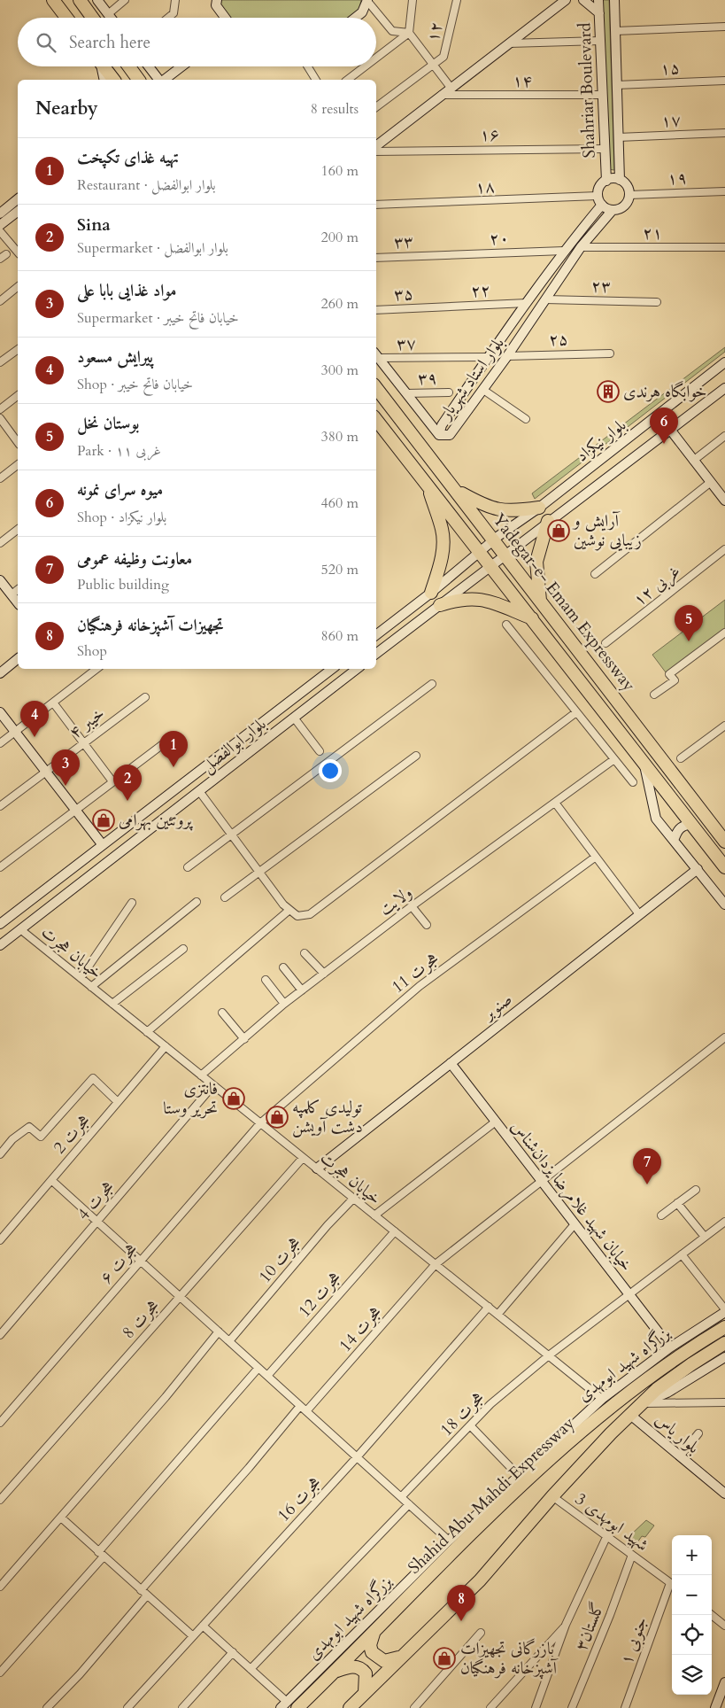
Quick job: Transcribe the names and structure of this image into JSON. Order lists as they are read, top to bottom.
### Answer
{
  "streets": {
    "highway": ["Yadegar-e- Emam Expressway", "Shahid Abu Mahdi Expressway"],
    "street": [
      "۱۲",
      "۱۵",
      "۱۴",
      "Shahriar Boulevard",
      "۱۷",
      "۱۶",
      "۱۹",
      "۱۸",
      "۲۱",
      "۲۰",
      "۳۳",
      "۲۳",
      "۲۲",
      "۳۵",
      "۲۵",
      "۳۷",
      "۳۹",
      "بلوار استاد شهریار",
      "بلوار نیکزاد",
      "غربی ۱۲",
      "خیبر ۴",
      "بلوار ابوالفضل",
      "ولایت",
      "خیابان هجرت",
      "هجرت 11",
      "صنوبر",
      "هجرت 2",
      "خیابان شهید غلامرضا یزدان‌شناس",
      "هجرت 4",
      "هجرت 10",
      "هجرت ۶",
      "هجرت 12",
      "هجرت 8",
      "هجرت 14",
      "بزرگراه شهید ابومهدی",
      "هجرت 18",
      "بلوار یاس",
      "هجرت 16",
      "شهید ابومهدی 3",
      "گلستان۳",
      "جنوبی ۱"
    ]
  },
  "crossings": [
    ["۱۵", "Shahriar Boulevard"],
    ["۱۴", "Shahriar Boulevard"],
    ["Shahriar Boulevard", "۱۷"],
    ["Shahriar Boulevard", "۱۶"],
    ["Shahriar Boulevard", "۱۹"],
    ["Shahriar Boulevard", "۱۸"],
    ["Shahriar Boulevard", "بلوار استاد شهریار"],
    ["۱۹", "۱۸"],
    ["۱۹", "بلوار استاد شهریار"],
    ["۱۸", "بلوار استاد شهریار"],
    ["۲۱", "بلوار استاد شهریار"],
    ["۲۰", "۳۳"],
    ["۲۰", "بلوار استاد شهریار"],
    ["۲۳", "بلوار استاد شهریار"],
    ["۲۲", "۳۵"],
    ["۲۲", "بلوار استاد شهریار"],
    ["۲۵", "بلوار استاد شهریار"],
    ["۳۷", "بلوار استاد شهریار"],
    ["بلوار نیکزاد", "Yadegar-e- Emam Expressway"],
    ["بلوار ابوالفضل", "خیابان هجرت"],
    ["ولایت", "خیابان هجرت"],
    ["خیابان هجرت", "هجرت 11"],
    ["خیابان هجرت", "صنوبر"],
    ["خیابان هجرت", "هجرت 2"],
    ["خیابان هجرت", "هجرت 4"],
    ["خیابان هجرت", "هجرت 10"],
    ["خیابان هجرت", "هجرت ۶"],
    ["خیابان هجرت", "هجرت 12"],
    ["خیابان هجرت", "هجرت 8"],
    ["خیابان هجرت", "هجرت 14"],
    ["خیابان هجرت", "بزرگراه شهید ابومهدی"],
    ["خیابان هجرت", "هجرت 18"],
    ["خیابان هجرت", "هجرت 16"],
    ["هجرت 11", "هجرت ۶"],
    ["صنوبر", "خیابان شهید غلامرضا یزدان‌شناس"],
    ["خیابان شهید غلامرضا یزدان‌شناس", "هجرت 14"],
    ["خیابان شهید غلامرضا یزدان‌شناس", "بزرگراه شهید ابومهدی"],
    ["خیابان شهید غلامرضا یزدان‌شناس", "هجرت 18"],
    ["بزرگراه شهید ابومهدی", "Shahid Abu Mahdi Expressway"],
    ["شهید ابومهدی 3", "گلستان۳"]
  ],
  "places": {
    "building": ["خوابگاه هرندی"],
    "shop": [
      "آرایش و زیبایی نوشین",
      "پروتئین بهرامی",
      "فانتزی تحریر وستا",
      "تولیدی کلمپه دشت آویشن",
      "بازرگانی تجهیزات آشپزخانه فرهنگیان"
    ]
  },
  "page": {
    "search": "Search here",
    "heading": ["Nearby", "8 results"],
    "list": [
      {
        "mark": "1",
        "name": "تهیه غذای تکپخت",
        "note": "Restaurant · بلوار ابوالفضل",
        "value": "160 m"
      },
      {
        "mark": "2",
        "name": "Sina",
        "note": "Supermarket · بلوار ابوالفضل",
        "value": "200 m"
      },
      {
        "mark": "3",
        "name": "مواد غذایی بابا علی",
        "note": "Supermarket · خیابان فاتح خیبر",
        "value": "260 m"
      },
      {
        "mark": "4",
        "name": "پیرایش مسعود",
        "note": "Shop · خیابان فاتح خیبر",
        "value": "300 m"
      },
      {
        "mark": "5",
        "name": "بوستان نخل",
        "note": "Park · غربی ۱۱",
        "value": "380 m"
      },
      {
        "mark": "6",
        "name": "میوه سرای نمونه",
        "note": "Shop · بلوار نیکزاد",
        "value": "460 m"
      },
      {
        "mark": "7",
        "name": "معاونت وظیفه عمومی",
        "note": "Public building",
        "value": "520 m"
      },
      {
        "mark": "8",
        "name": "تجهیزات آشپزخانه فرهنگیان",
        "note": "Shop",
        "value": "860 m"
      }
    ],
    "pins": [
      "6",
      "5",
      "4",
      "1",
      "3",
      "2",
      "7",
      "8"
    ],
    "map_buttons": ["+", "−"]
  }
}
